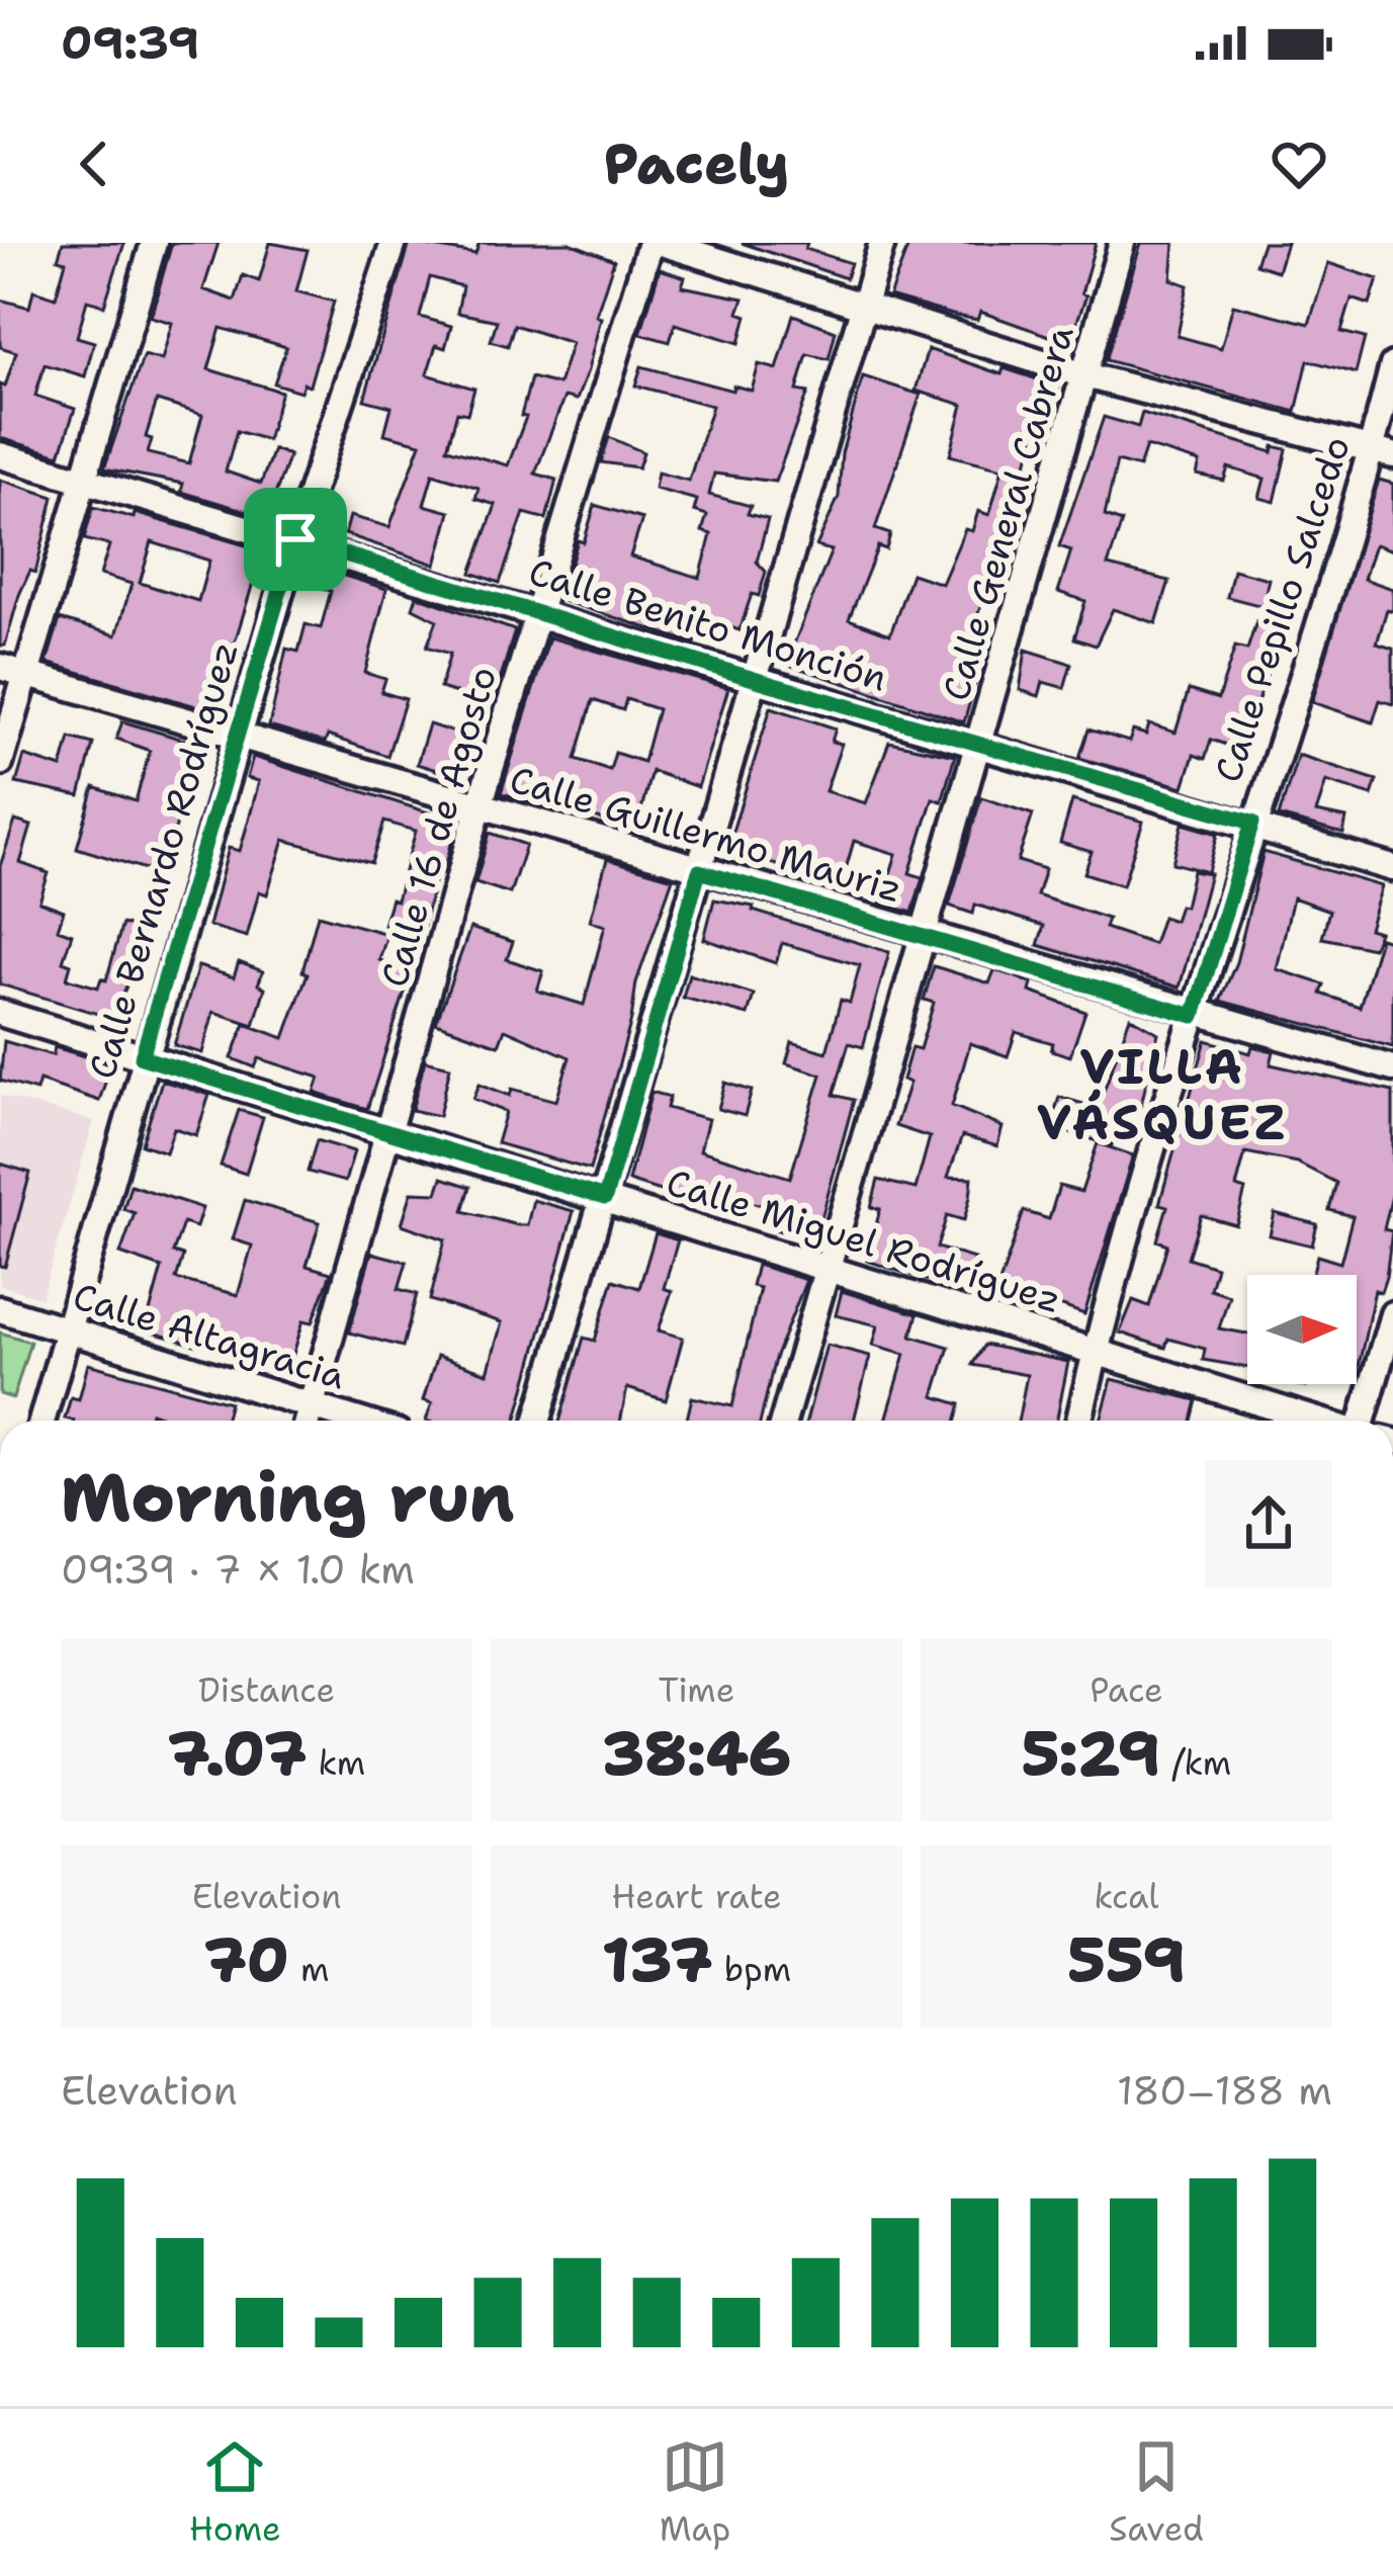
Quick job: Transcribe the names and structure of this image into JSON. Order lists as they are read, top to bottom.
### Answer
{
  "streets": {
    "street": [
      "Calle General Cabrera",
      "Calle Pepillo Salcedo",
      "Calle Benito Monción",
      "Calle 16 de Agosto",
      "Calle Guillermo Mauriz",
      "Calle Bernardo Rodríguez",
      "Calle Miguel Rodríguez",
      "Calle Altagracia"
    ]
  },
  "crossings": [
    ["Calle General Cabrera", "Calle Benito Monción"],
    ["Calle General Cabrera", "Calle Guillermo Mauriz"],
    ["Calle General Cabrera", "Calle Miguel Rodríguez"],
    ["Calle Pepillo Salcedo", "Calle Benito Monción"],
    ["Calle Pepillo Salcedo", "Calle Guillermo Mauriz"],
    ["Calle Pepillo Salcedo", "Calle Miguel Rodríguez"],
    ["Calle Benito Monción", "Calle 16 de Agosto"],
    ["Calle Benito Monción", "Calle Bernardo Rodríguez"],
    ["Calle 16 de Agosto", "Calle Guillermo Mauriz"],
    ["Calle 16 de Agosto", "Calle Miguel Rodríguez"],
    ["Calle 16 de Agosto", "Calle Altagracia"],
    ["Calle Guillermo Mauriz", "Calle Bernardo Rodríguez"],
    ["Calle Bernardo Rodríguez", "Calle Miguel Rodríguez"],
    ["Calle Bernardo Rodríguez", "Calle Altagracia"]
  ],
  "districts": ["VILLA VÁSQUEZ"],
  "north": "right",
  "page": {
    "status": "09:39",
    "header": "Pacely",
    "heading": ["Morning run", "09:39 · 7 × 1.0 km"],
    "stats": [
      ["Distance", "7.07 km"],
      ["Time", "38:46"],
      ["Pace", "5:29 /km"],
      ["Elevation", "70 m"],
      ["Heart rate", "137 bpm"],
      ["kcal", "559"]
    ],
    "chart": ["Elevation", "180–188 m"],
    "tabs": ["Home", "Map", "Saved"]
  }
}
